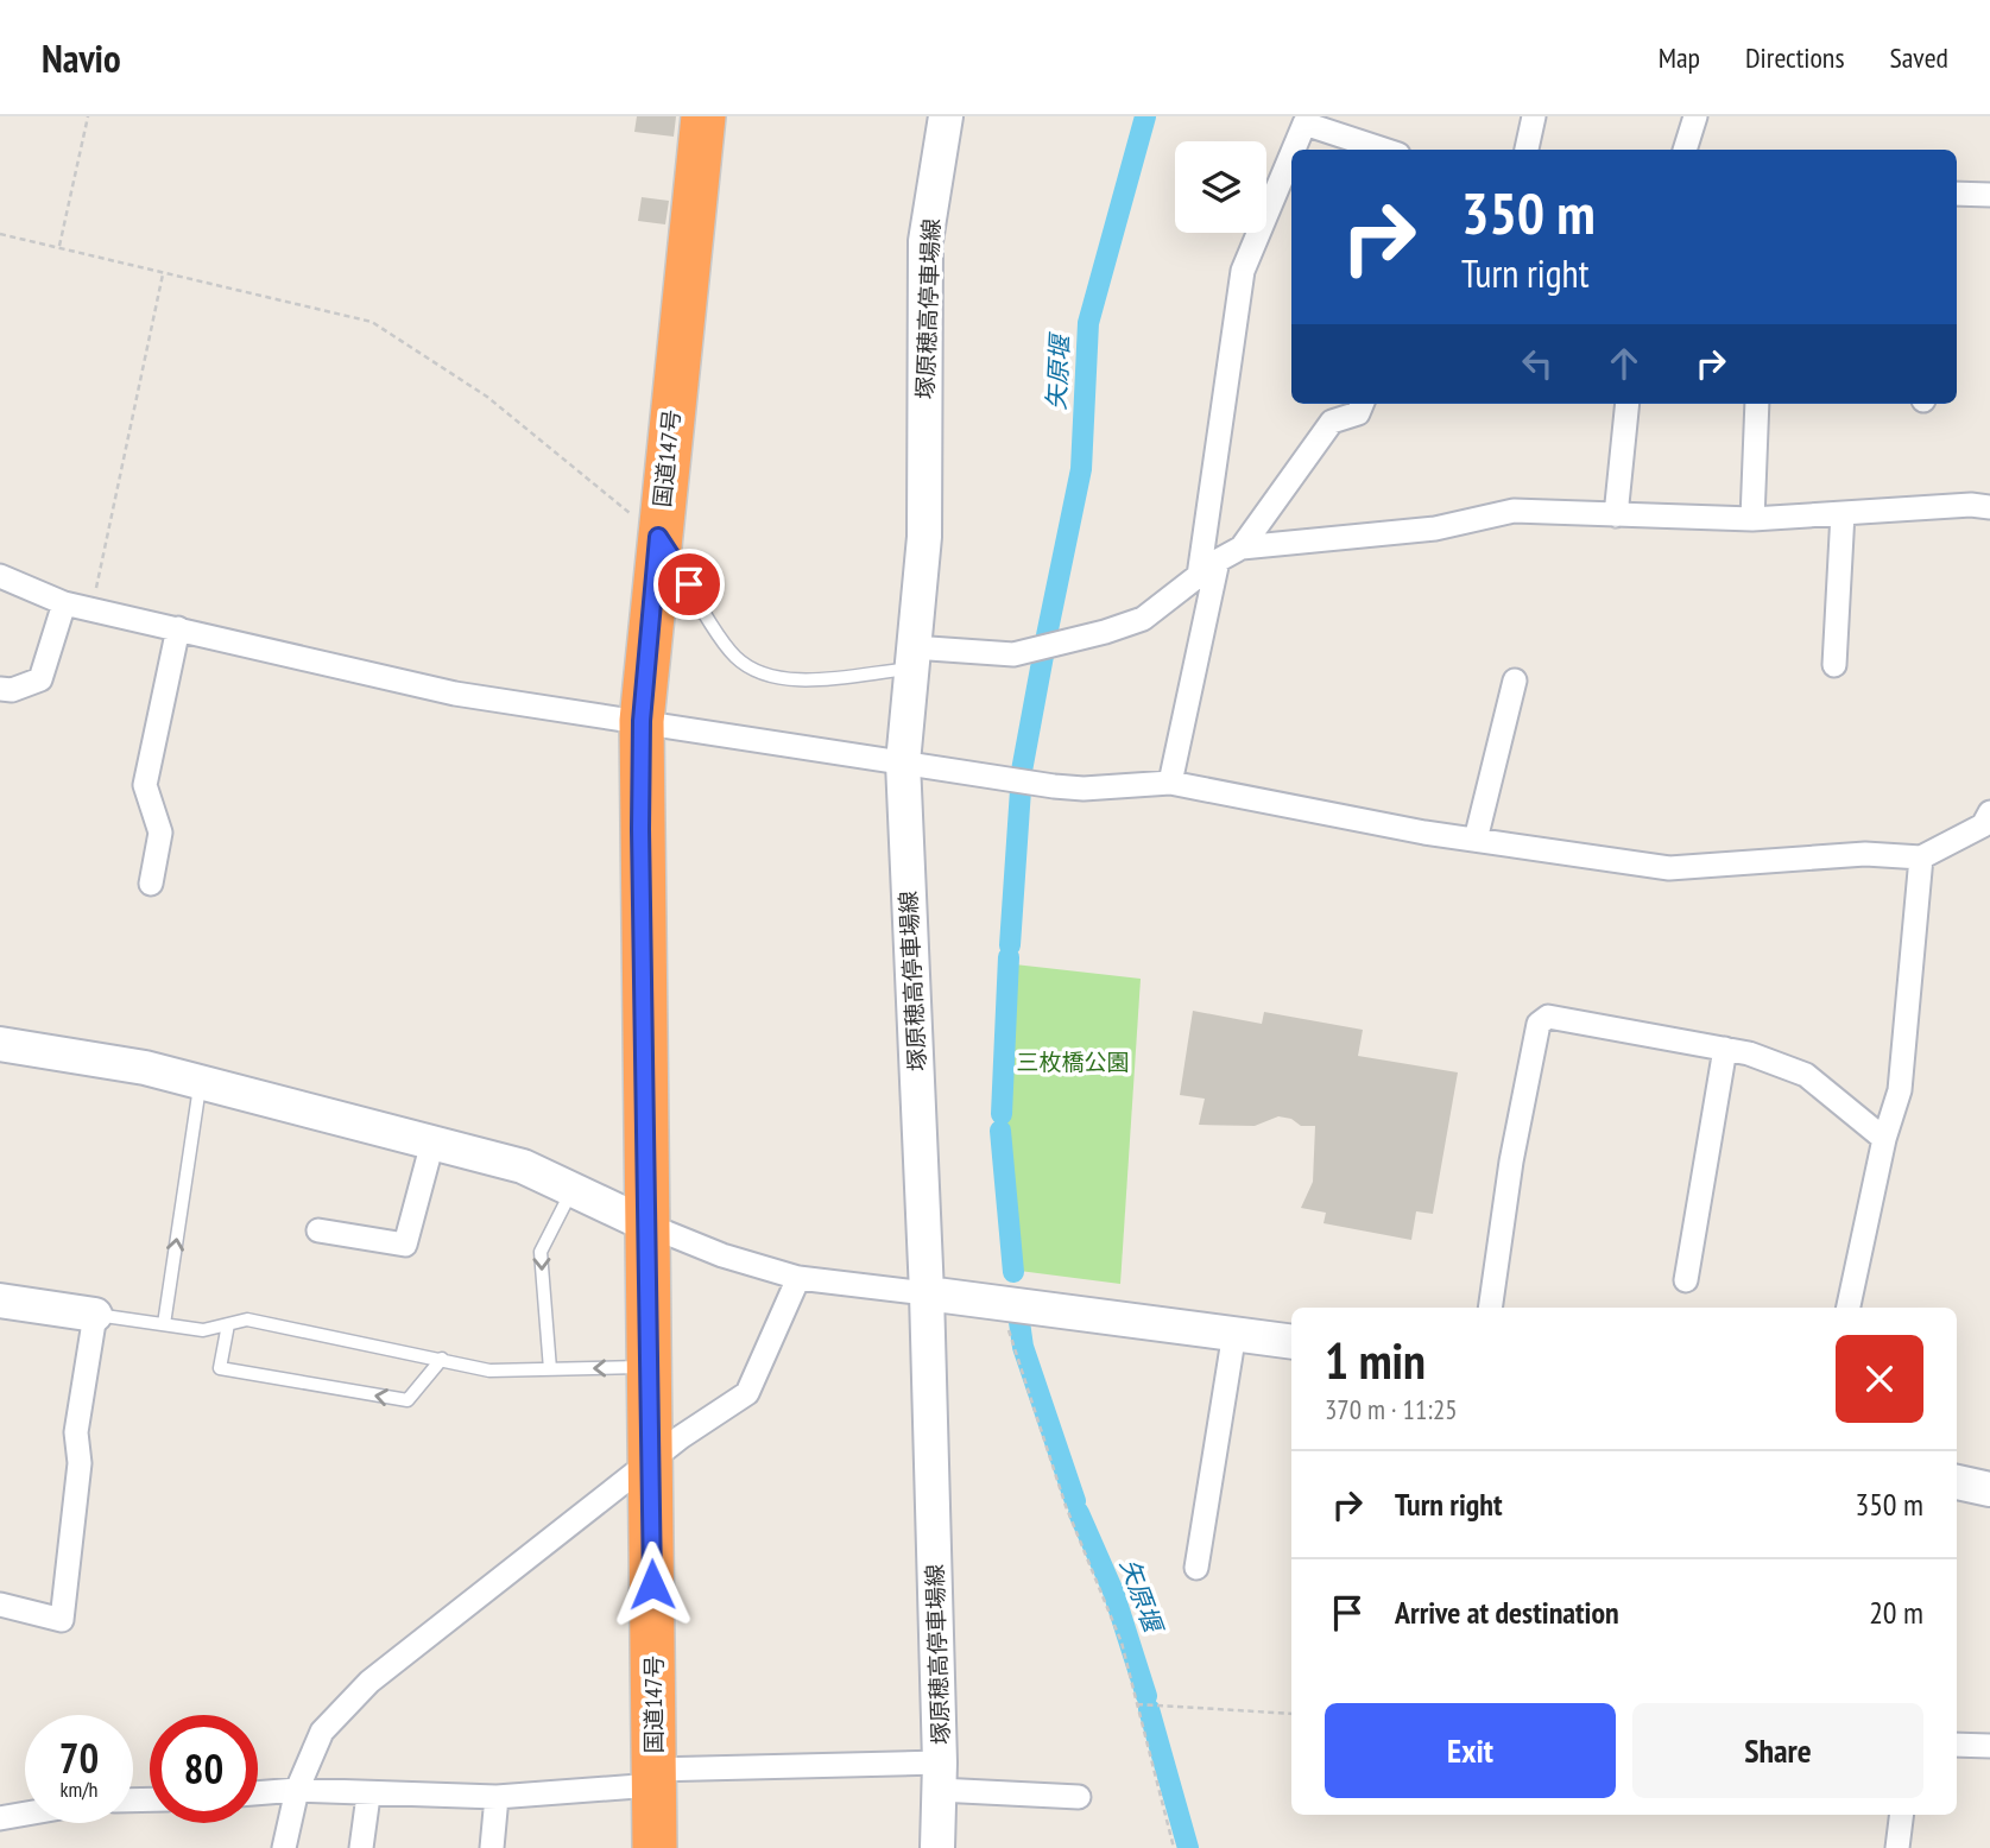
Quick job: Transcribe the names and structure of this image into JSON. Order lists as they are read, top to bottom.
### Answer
{
  "streets": {
    "highway": ["国道147号"],
    "main road": ["塚原穂高停車場線"]
  },
  "water": ["矢原堰"],
  "parks": ["三枚橋公園"],
  "page": {
    "header": "Navio",
    "nav": ["Map", "Directions", "Saved"],
    "turn": ["350 m", "Turn right"],
    "heading": ["1 min", "370 m · 11:25"],
    "list": [
      {
        "name": "Turn right",
        "value": "350 m"
      },
      {
        "name": "Arrive at destination",
        "value": "20 m"
      }
    ],
    "buttons": ["Exit", "Share"],
    "speed": "70 km/h",
    "limit": "80"
  }
}
